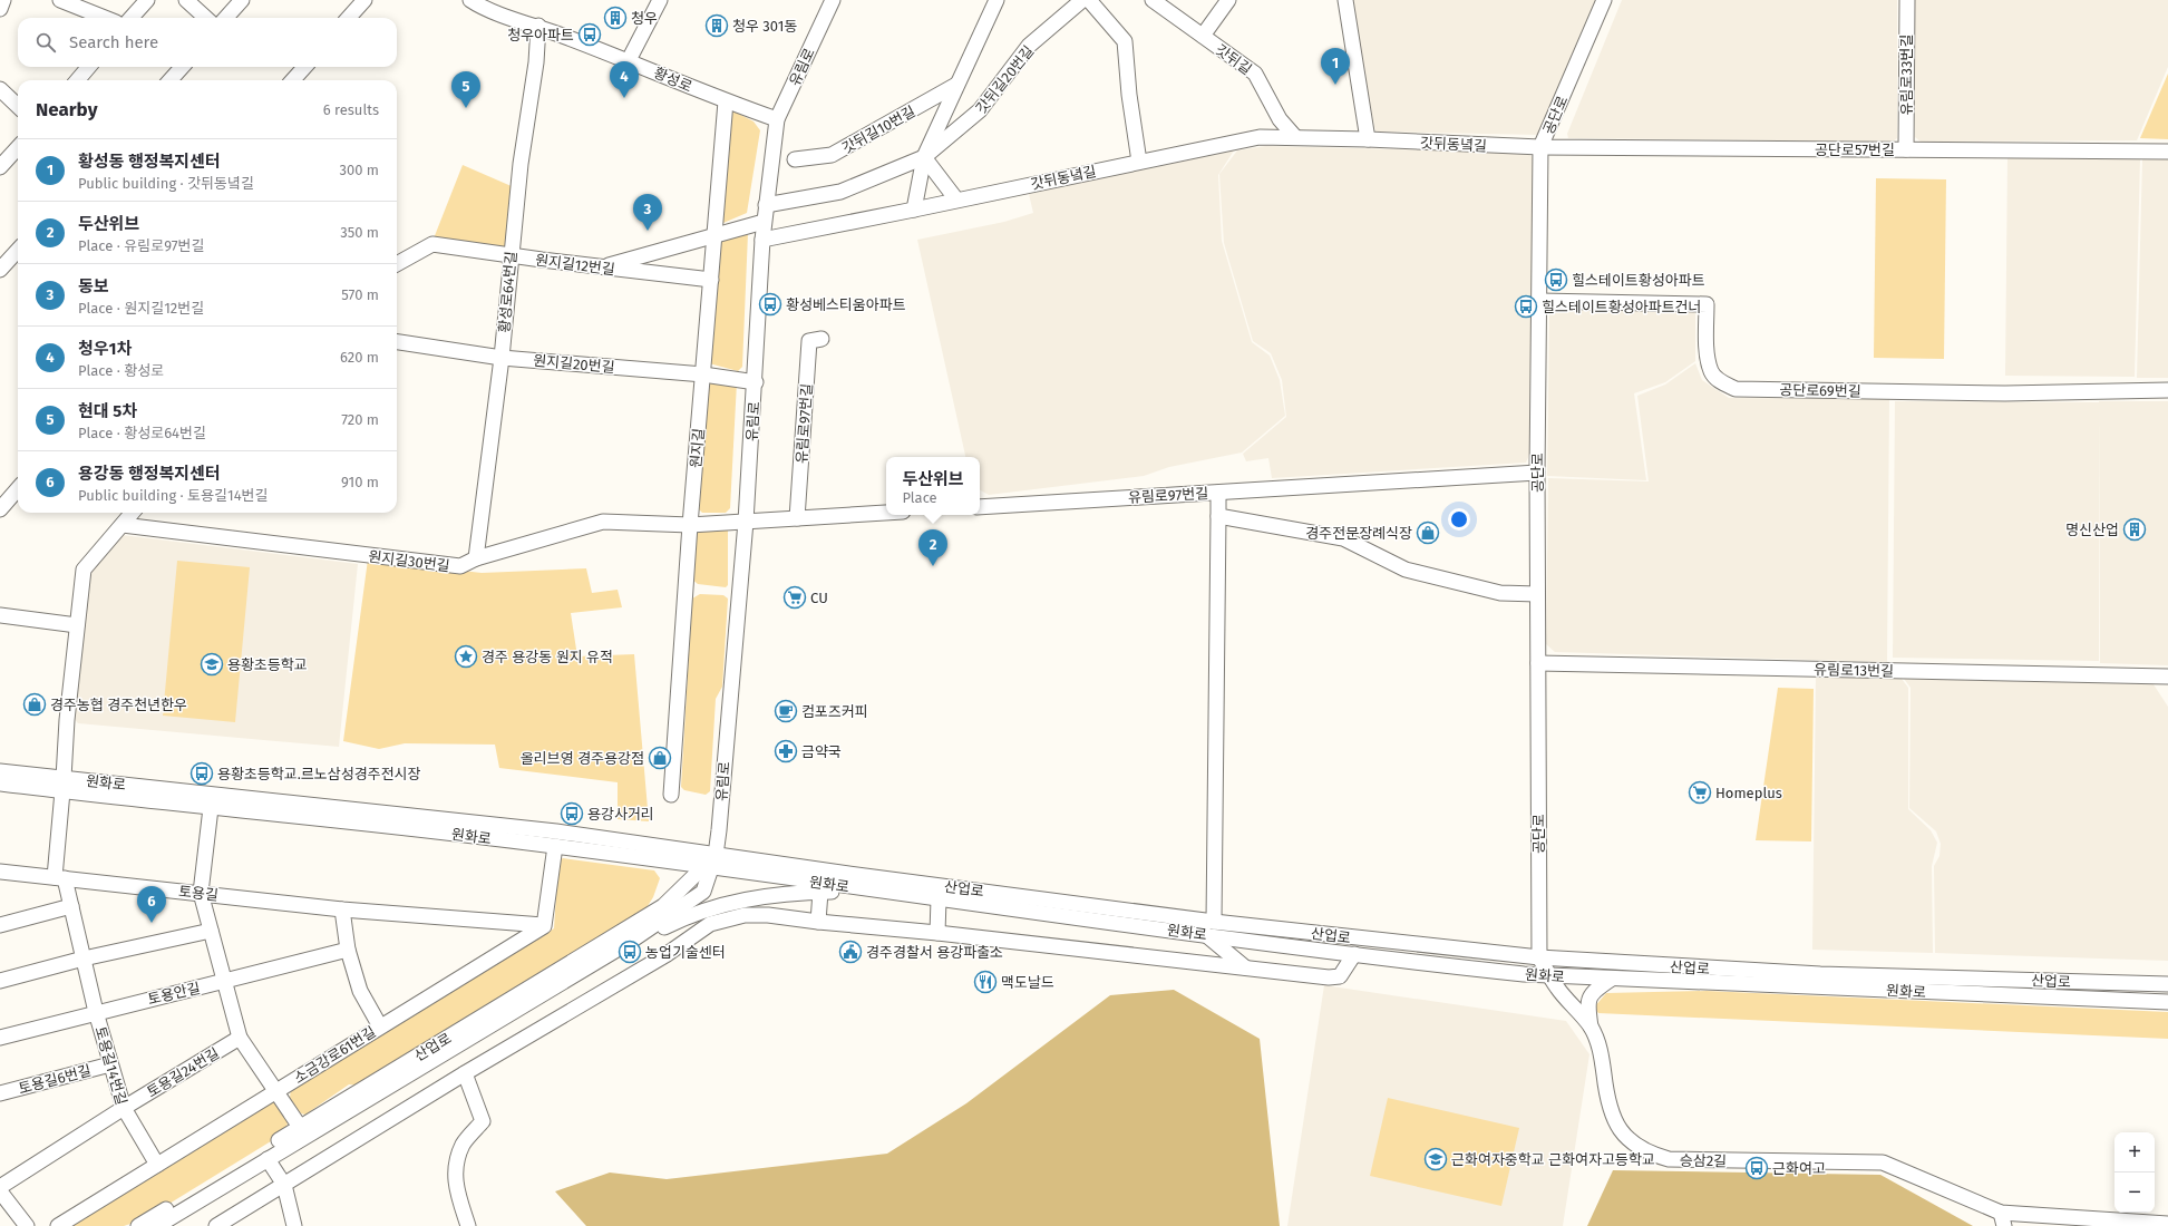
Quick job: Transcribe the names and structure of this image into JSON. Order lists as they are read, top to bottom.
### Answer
{
  "streets": {
    "street": [
      "갓뒤길",
      "유림로",
      "유림로33번길",
      "황성로",
      "갓뒤길20번길",
      "공단로",
      "갓뒤길10번길",
      "갓뒤동녘길",
      "공단로57번길",
      "원지길12번길",
      "황성로64번길",
      "원지길20번길",
      "공단로69번길",
      "유림로97번길",
      "원지길",
      "원지길30번길",
      "유림로13번길",
      "원화로",
      "산업로",
      "토용길",
      "토용안길",
      "소금강로61번길",
      "토용길14번길",
      "토용길24번길",
      "토용길6번길",
      "승삼2길"
    ]
  },
  "crossings": [
    ["갓뒤길", "갓뒤동녘길"],
    ["유림로", "황성로"],
    ["유림로", "갓뒤길20번길"],
    ["유림로", "갓뒤동녘길"],
    ["유림로", "원지길20번길"],
    ["유림로", "원지길30번길"],
    ["유림로", "원화로"],
    ["유림로", "산업로"],
    ["유림로33번길", "공단로57번길"],
    ["황성로", "황성로64번길"],
    ["황성로", "원지길"],
    ["공단로", "갓뒤동녘길"],
    ["공단로", "공단로57번길"],
    ["공단로", "공단로69번길"],
    ["공단로", "유림로97번길"],
    ["공단로", "유림로13번길"],
    ["공단로", "산업로"],
    ["공단로", "승삼2길"],
    ["갓뒤동녘길", "공단로57번길"],
    ["원지길12번길", "황성로64번길"],
    ["원지길12번길", "원지길"],
    ["황성로64번길", "원지길20번길"],
    ["황성로64번길", "원지길30번길"],
    ["원지길20번길", "원지길"],
    ["원지길", "원지길30번길"],
    ["원화로", "산업로"],
    ["원화로", "승삼2길"],
    ["산업로", "승삼2길"],
    ["토용길", "소금강로61번길"],
    ["토용길", "토용길14번길"],
    ["토용안길", "토용길14번길"],
    ["소금강로61번길", "토용길14번길"],
    ["토용길14번길", "토용길24번길"],
    ["토용길14번길", "토용길6번길"]
  ],
  "places": {
    "building": ["청우", "청우 301동", "명신산업"],
    "bus stop": [
      "청우아파트",
      "힐스테이트황성아파트",
      "황성베스티움아파트",
      "힐스테이트황성아파트건너",
      "용황초등학교.르노삼성경주전시장",
      "용강사거리",
      "농업기술센터",
      "근화여고"
    ],
    "shop": ["경주전문장례식장", "경주농협 경주천년한우", "올리브영 경주용강점"],
    "supermarket": ["CU", "Homeplus"],
    "place": ["경주 용강동 원지 유적"],
    "school or university": ["용황초등학교", "근화여자중학교 근화여자고등학교"],
    "cafe": ["컴포즈커피"],
    "pharmacy": ["금약국"],
    "public building": ["경주경찰서 용강파출소"],
    "restaurant": ["맥도날드"]
  },
  "page": {
    "search": "Search here",
    "pins": [
      "1",
      "4",
      "5",
      "3",
      "2",
      "6"
    ],
    "heading": ["Nearby", "6 results"],
    "list": [
      {
        "mark": "1",
        "name": "황성동 행정복지센터",
        "note": "Public building · 갓뒤동녘길",
        "value": "300 m"
      },
      {
        "mark": "2",
        "name": "두산위브",
        "note": "Place · 유림로97번길",
        "value": "350 m"
      },
      {
        "mark": "3",
        "name": "동보",
        "note": "Place · 원지길12번길",
        "value": "570 m"
      },
      {
        "mark": "4",
        "name": "청우1차",
        "note": "Place · 황성로",
        "value": "620 m"
      },
      {
        "mark": "5",
        "name": "현대 5차",
        "note": "Place · 황성로64번길",
        "value": "720 m"
      },
      {
        "mark": "6",
        "name": "용강동 행정복지센터",
        "note": "Public building · 토용길14번길",
        "value": "910 m"
      }
    ],
    "popup": ["두산위브", "Place"],
    "map_buttons": ["+", "−"]
  }
}
